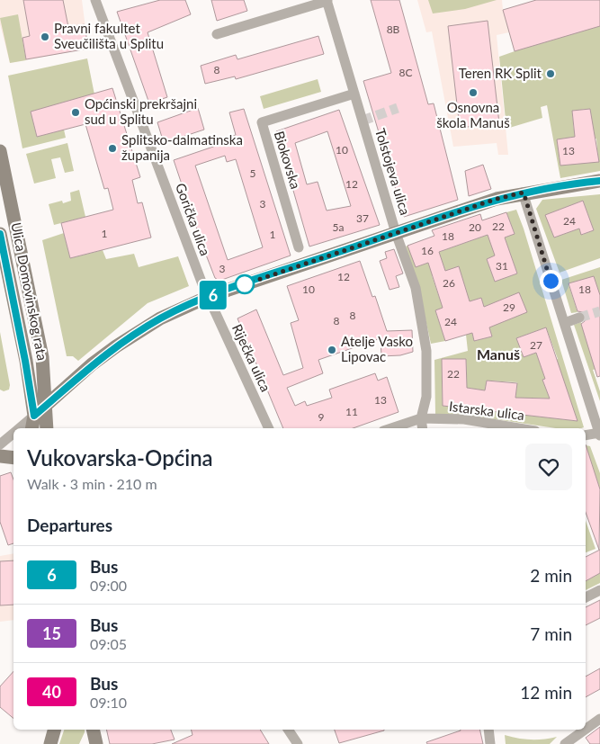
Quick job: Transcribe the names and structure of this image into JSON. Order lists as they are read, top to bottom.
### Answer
{
  "streets": {
    "street": [
      "Biokovska",
      "Tolstojeva ulica",
      "Gorička ulica",
      "Ulica Domovinskog rata",
      "Riječka ulica",
      "Istarska ulica"
    ]
  },
  "crossings": [
    ["Biokovska", "Tolstojeva ulica"],
    ["Tolstojeva ulica", "Istarska ulica"],
    ["Gorička ulica", "Riječka ulica"]
  ],
  "districts": ["Manuš"],
  "places": [
    "Pravni fakultet Sveučilišta u Splitu",
    "Teren RK Split",
    "Osnovna škola Manuš",
    "Općinski prekršajni sud u Splitu",
    "Splitsko-dalmatinska županija",
    "Atelje Vasko Lipovac"
  ],
  "lines": ["bus line 6"],
  "house_numbers": [
    "8B",
    "8",
    "8C",
    "10",
    "13",
    "5",
    "12",
    "3",
    "37",
    "24",
    "22",
    "5a",
    "20",
    "1",
    "1",
    "18",
    "16",
    "31",
    "3",
    "12",
    "26",
    "10",
    "18",
    "29",
    "8",
    "8",
    "24",
    "27",
    "22",
    "13",
    "11",
    "9"
  ],
  "page": {
    "on_map": "6",
    "heading": [
      ["Vukovarska-Općina", "Walk · 3 min · 210 m"],
      "Departures"
    ],
    "list": [
      {
        "mark": "6",
        "name": "Bus",
        "note": "09:00",
        "value": "2 min"
      },
      {
        "mark": "15",
        "name": "Bus",
        "note": "09:05",
        "value": "7 min"
      },
      {
        "mark": "40",
        "name": "Bus",
        "note": "09:10",
        "value": "12 min"
      }
    ]
  }
}
